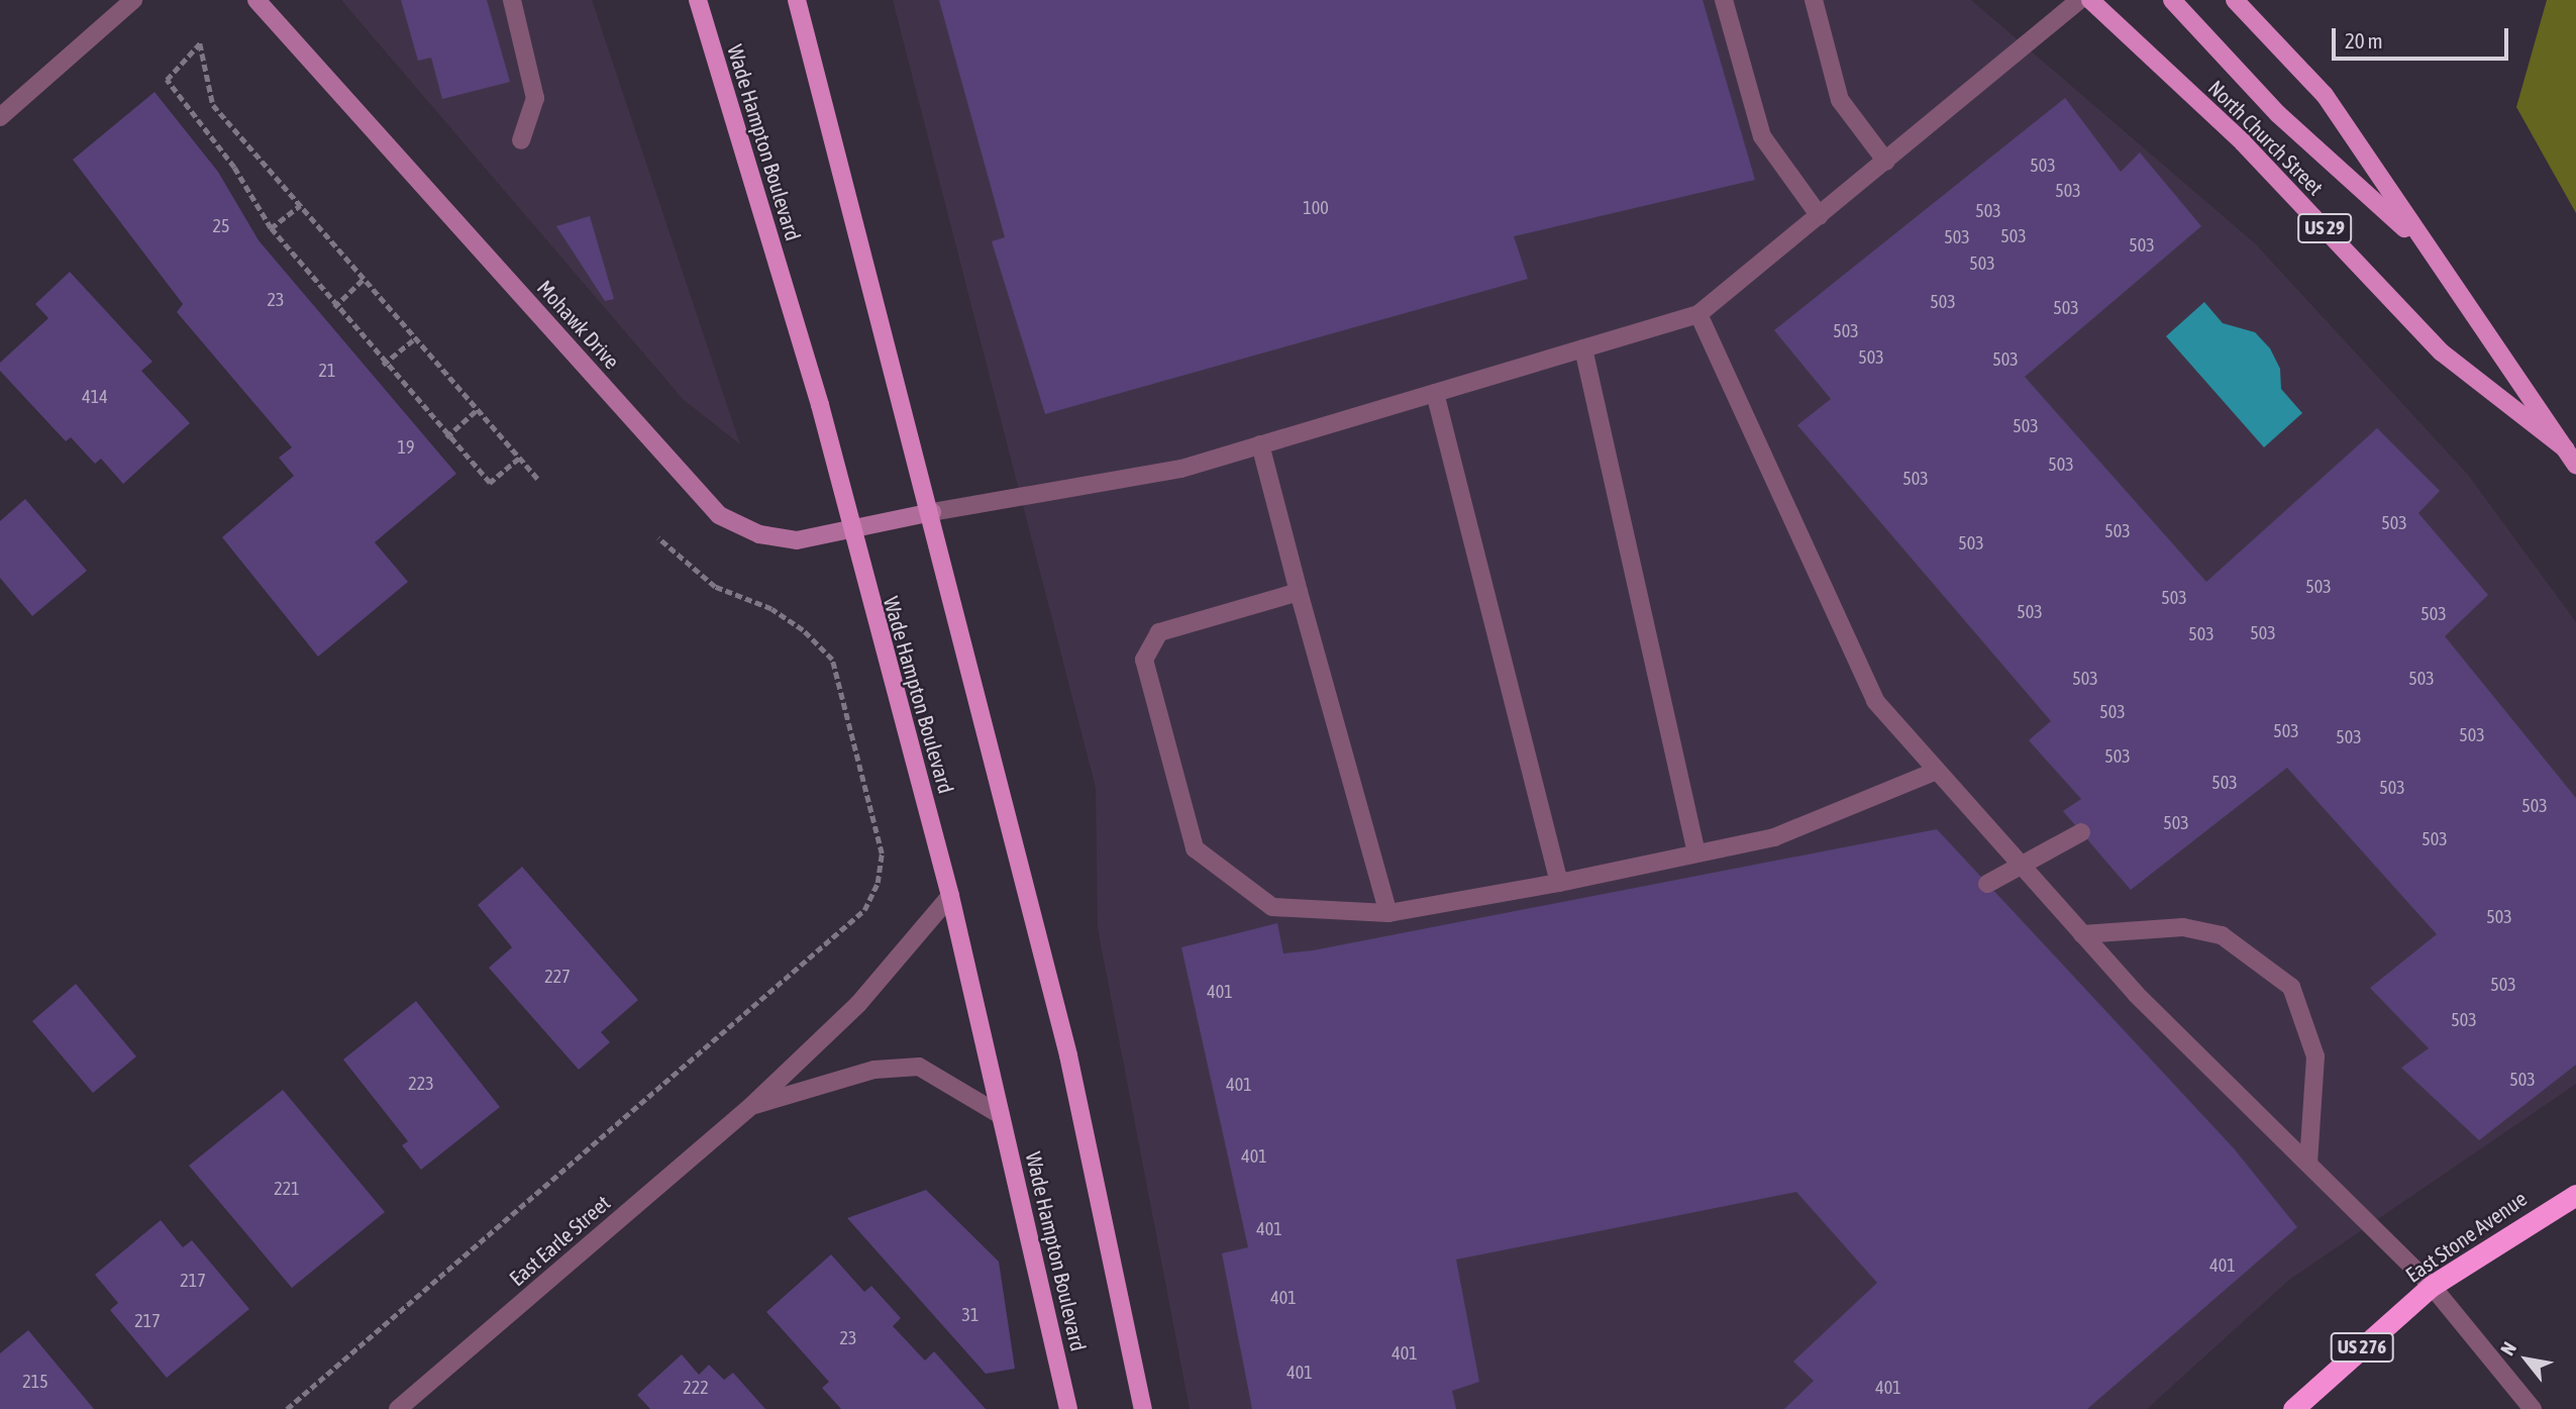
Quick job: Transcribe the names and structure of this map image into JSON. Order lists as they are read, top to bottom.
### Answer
{
  "streets": {
    "highway": ["East Stone Avenue", "US 276"],
    "main road": ["North Church Street", "Wade Hampton Boulevard", "US 29"],
    "street": ["Mohawk Drive", "East Earle Street"]
  },
  "crossings": [
    ["Wade Hampton Boulevard", "Mohawk Drive"],
    ["Wade Hampton Boulevard", "East Earle Street"]
  ],
  "house_numbers": [
    "503",
    "503",
    "100",
    "503",
    "25",
    "503",
    "503",
    "503",
    "503",
    "23",
    "503",
    "503",
    "503",
    "503",
    "503",
    "21",
    "414",
    "503",
    "19",
    "503",
    "503",
    "503",
    "503",
    "503",
    "503",
    "503",
    "503",
    "503",
    "503",
    "503",
    "503",
    "503",
    "503",
    "503",
    "503",
    "503",
    "503",
    "503",
    "503",
    "503",
    "503",
    "503",
    "503",
    "227",
    "503",
    "401",
    "503",
    "503",
    "223",
    "401",
    "401",
    "221",
    "401",
    "401",
    "217",
    "401",
    "31",
    "217",
    "23",
    "401",
    "401",
    "215",
    "222",
    "401"
  ],
  "scale_bar": "20 m",
  "north": "top left"
}
